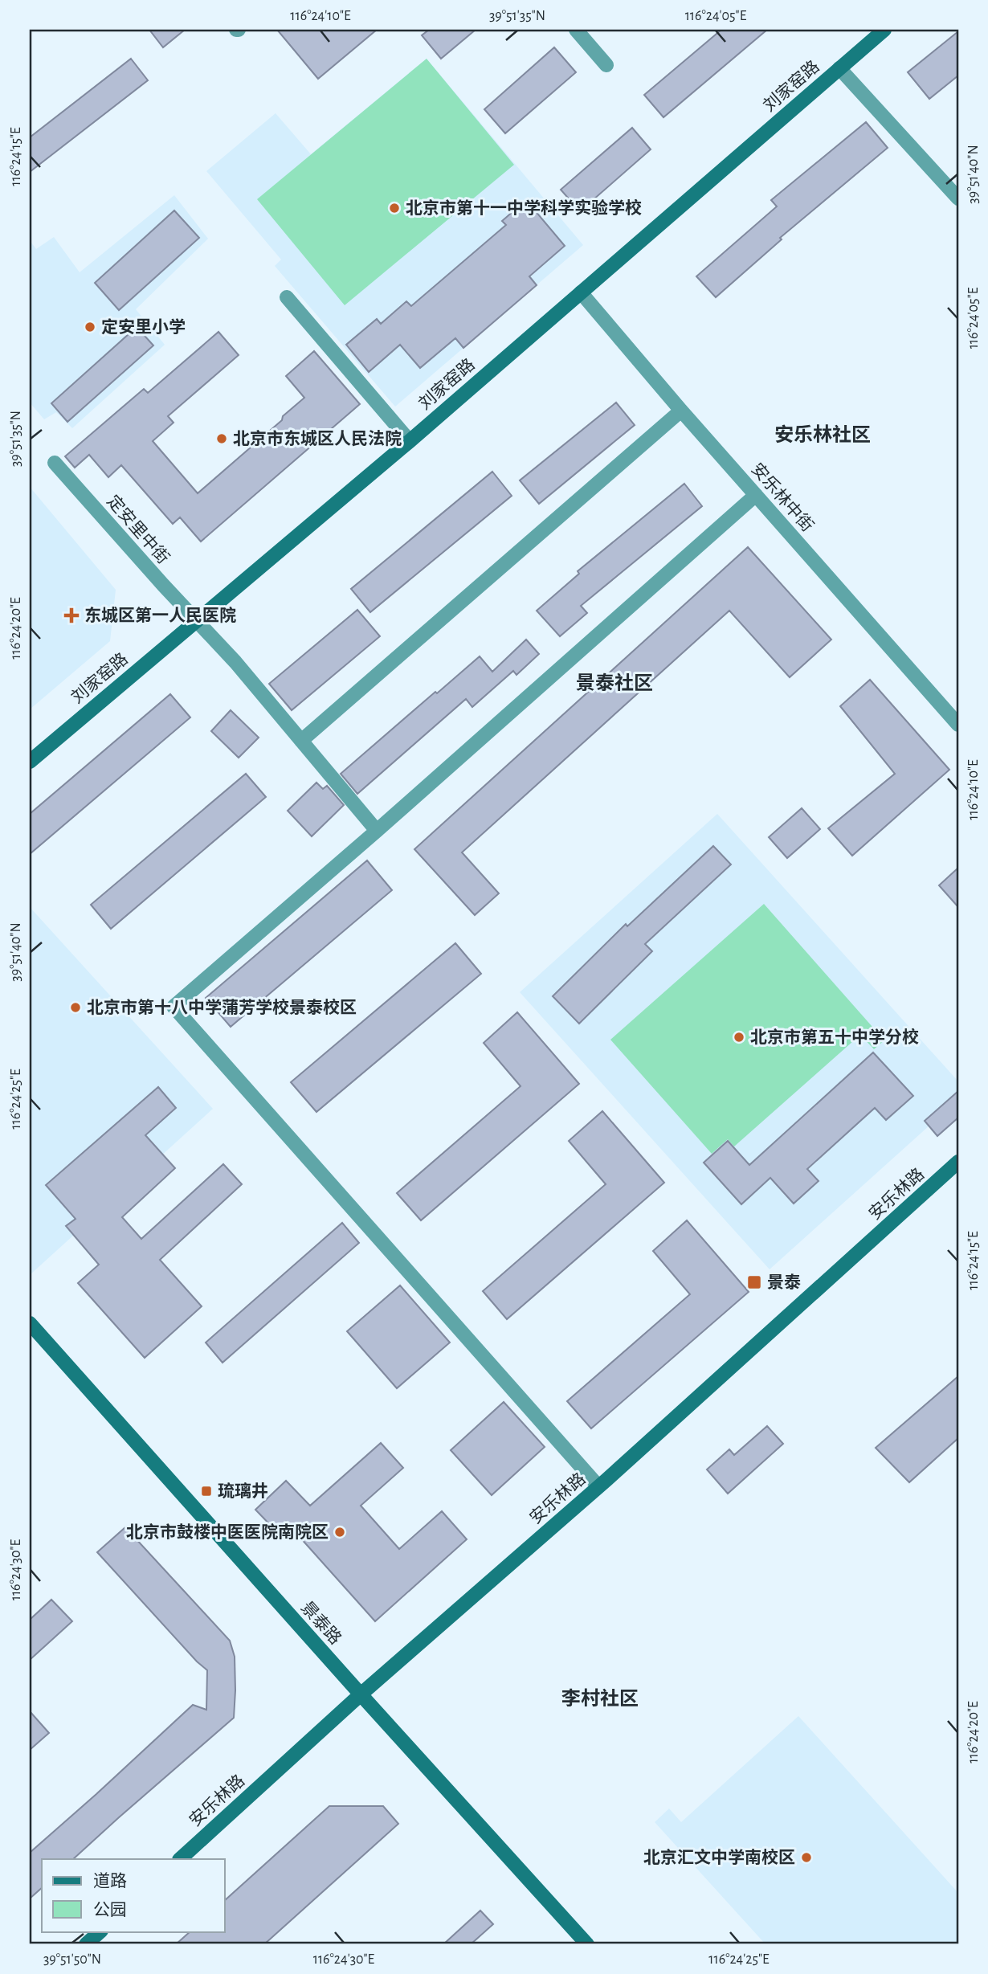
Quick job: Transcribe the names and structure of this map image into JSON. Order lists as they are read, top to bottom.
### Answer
{
  "streets": {
    "street": [
      "刘家窑路",
      "安乐林中街",
      "定安里中街",
      "安乐林路",
      "景泰路"
    ]
  },
  "crossings": [
    ["刘家窑路", "安乐林中街"],
    ["刘家窑路", "定安里中街"],
    ["安乐林路", "景泰路"]
  ],
  "districts": ["安乐林社区", "景泰社区", "李村社区"],
  "places": {
    "other": [
      "北京市第十一中学科学实验学校",
      "定安里小学",
      "北京市东城区人民法院",
      "北京市第十八中学蒲芳学校景泰校区",
      "北京市第五十中学分校",
      "北京市鼓楼中医医院南院区",
      "北京汇文中学南校区"
    ],
    "health": ["东城区第一人民医院"],
    "transit": ["景泰", "琉璃井"]
  },
  "legend": ["道路", "公园"],
  "coordinates": [
    "116°24'10\"E",
    "39°51'35\"N",
    "116°24'05\"E",
    "116°24'15\"E",
    "39°51'40\"N",
    "116°24'20\"E",
    "116°24'25\"E",
    "116°24'30\"E",
    "39°51'50\"N"
  ]
}
